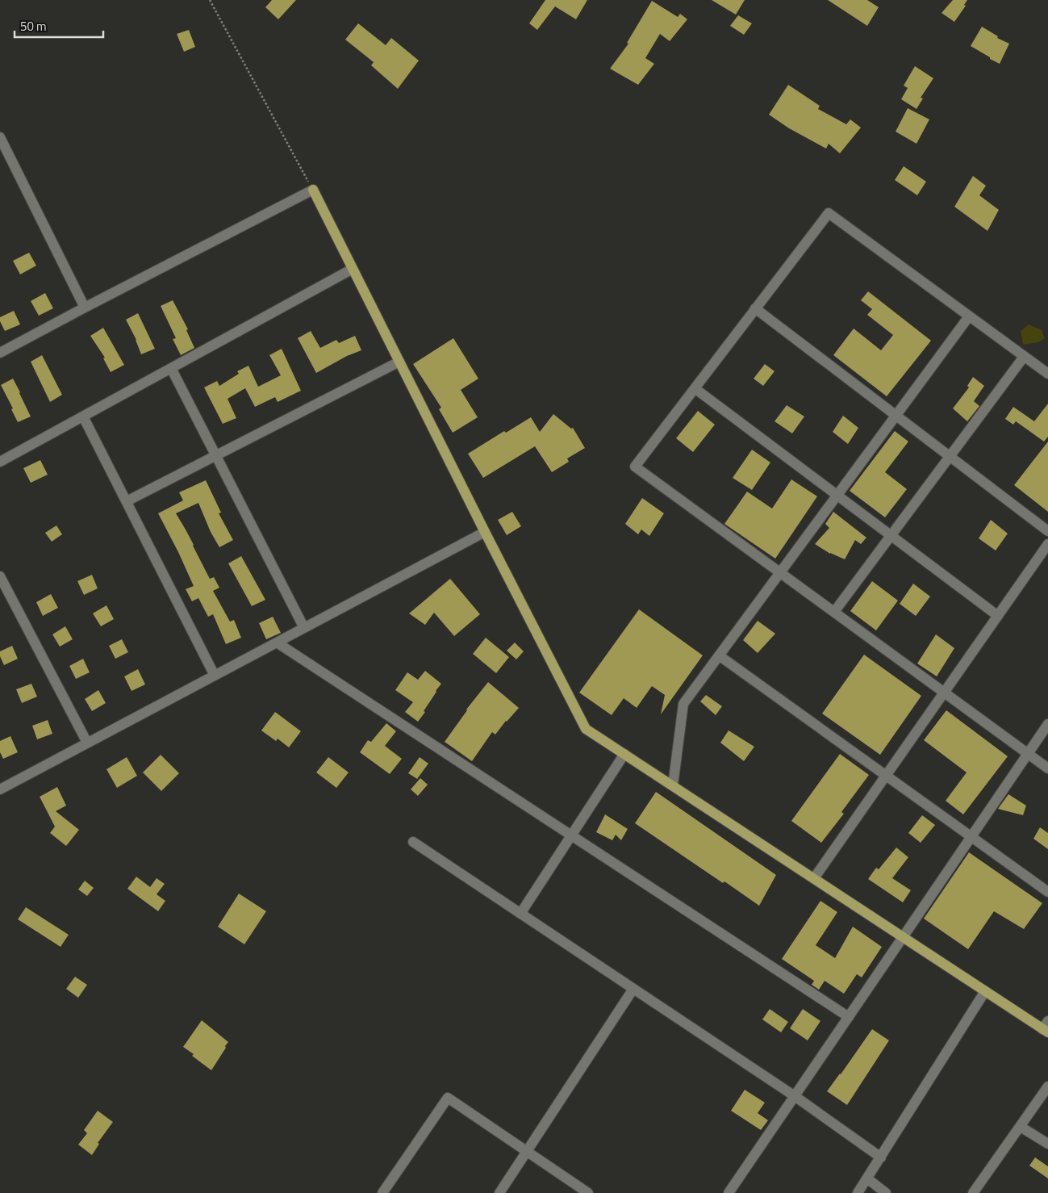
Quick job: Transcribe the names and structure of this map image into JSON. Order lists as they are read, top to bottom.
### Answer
{
  "scale_bar": "50 m"
}
